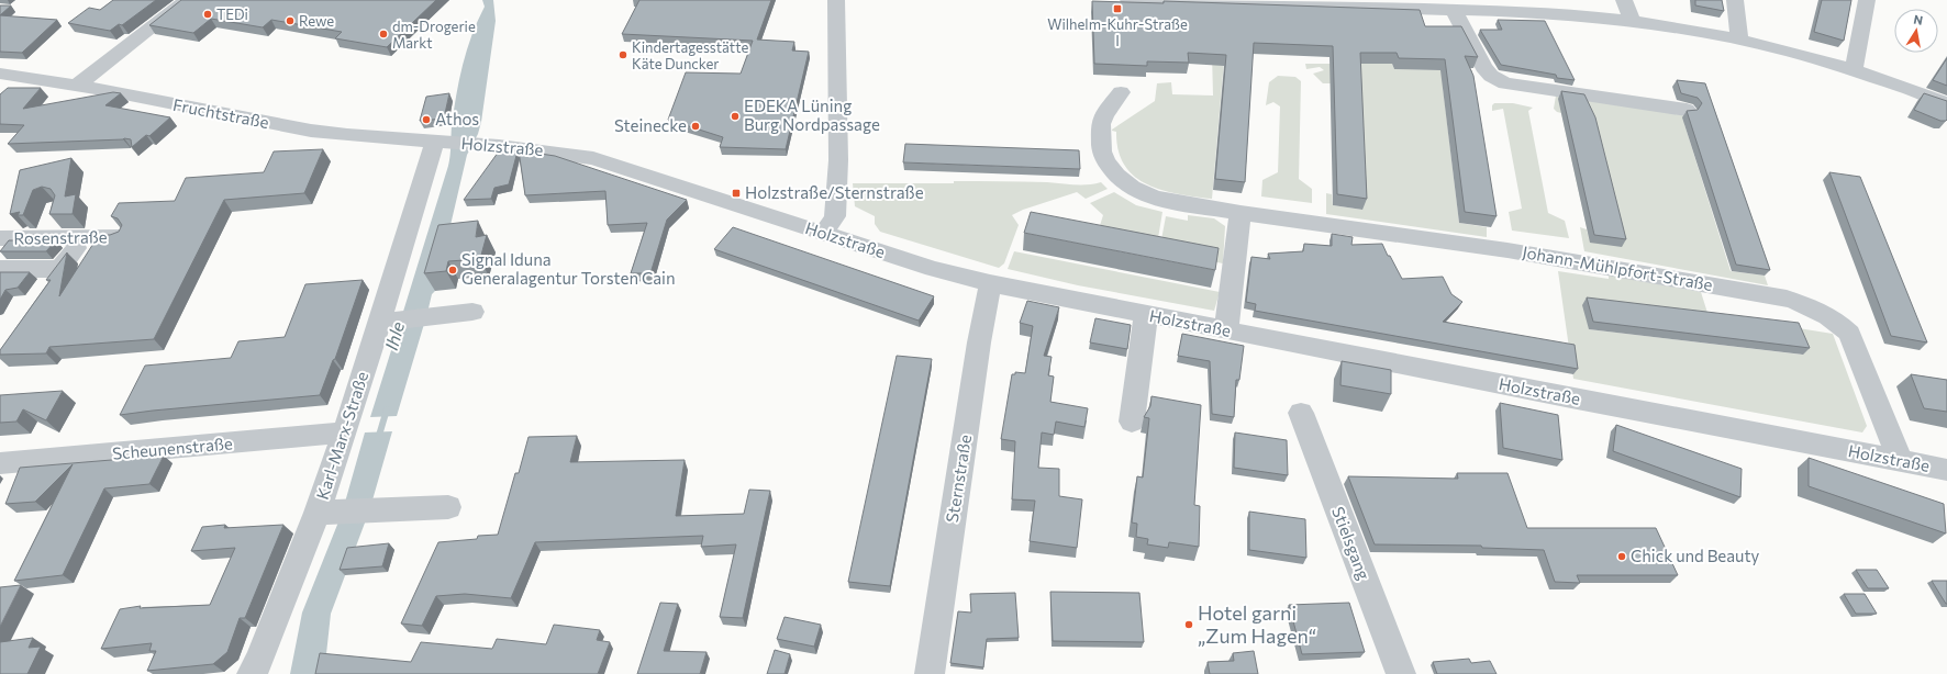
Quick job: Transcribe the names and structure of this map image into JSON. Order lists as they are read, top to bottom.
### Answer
{
  "streets": {
    "street": [
      "Fruchtstraße",
      "Holzstraße",
      "Rosenstraße",
      "Johann-Mühlpfort-Straße",
      "Karl-Marx-Straße",
      "Scheunenstraße",
      "Sternstraße",
      "Stielsgang"
    ]
  },
  "crossings": [
    ["Fruchtstraße", "Holzstraße"],
    ["Fruchtstraße", "Karl-Marx-Straße"],
    ["Holzstraße", "Johann-Mühlpfort-Straße"],
    ["Holzstraße", "Karl-Marx-Straße"],
    ["Holzstraße", "Sternstraße"],
    ["Karl-Marx-Straße", "Scheunenstraße"]
  ],
  "water": ["Ihle"],
  "places": {
    "transit": ["Wilhelm-Kuhr-Straße I", "Holzstraße/Sternstraße"],
    "other": [
      "TEDi",
      "Rewe",
      "dm-Drogerie Markt",
      "Kindertagesstätte Käte Duncker",
      "EDEKA Lüning Burg Nordpassage",
      "Athos",
      "Steinecke",
      "Signal Iduna Generalagentur Torsten Cain",
      "Chick und Beauty",
      "Hotel garni „Zum Hagen“"
    ]
  },
  "north": "top"
}
